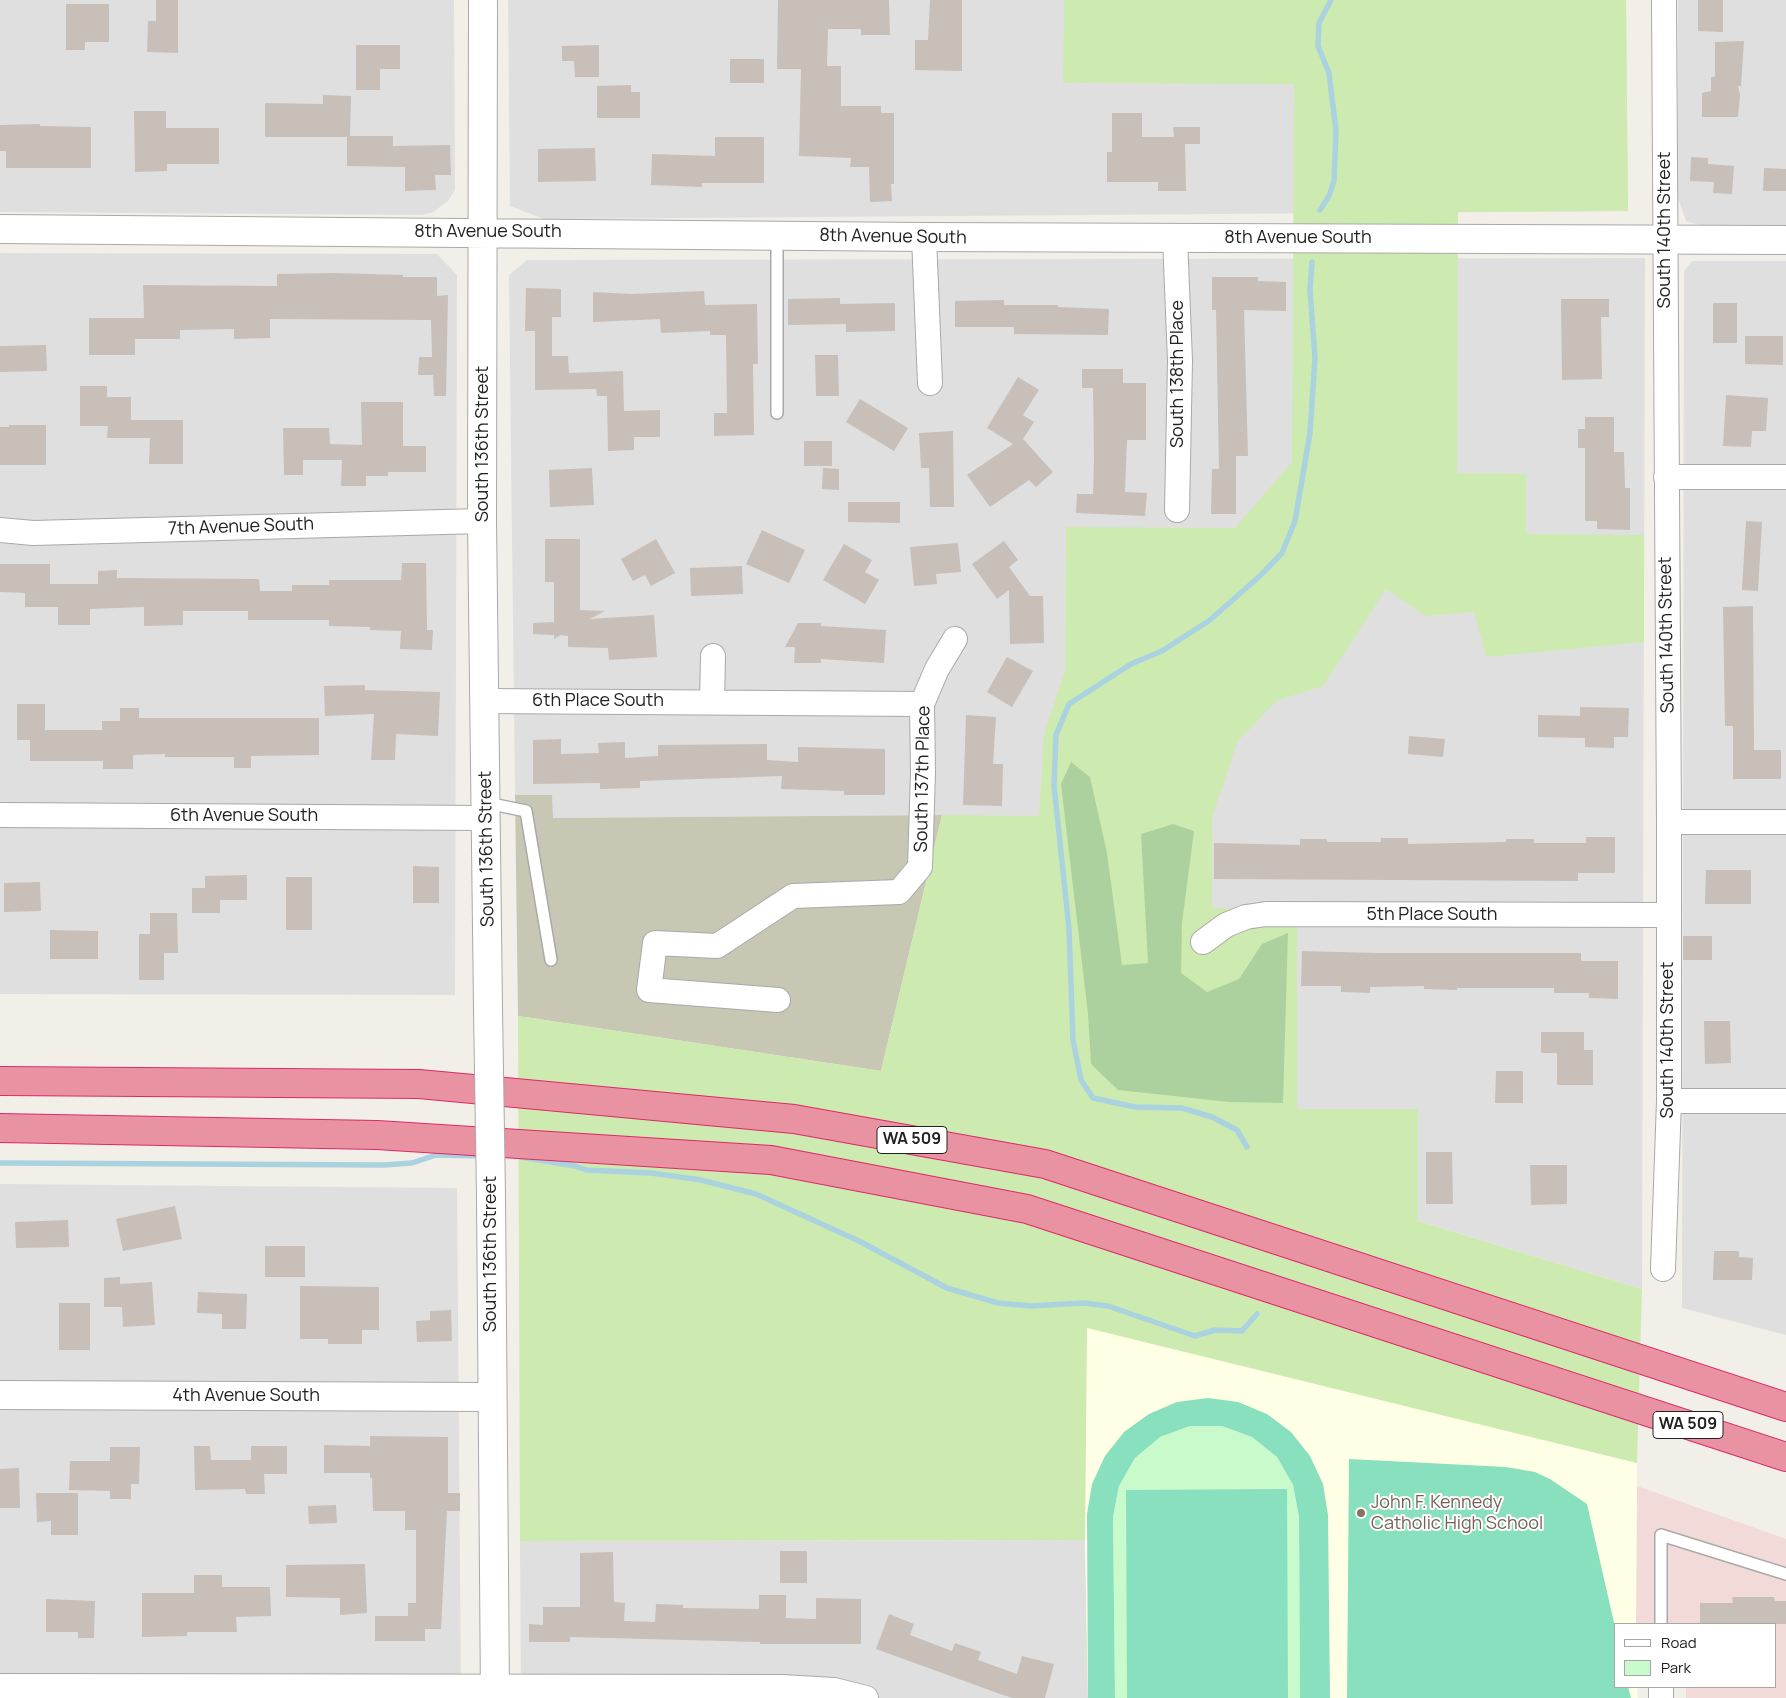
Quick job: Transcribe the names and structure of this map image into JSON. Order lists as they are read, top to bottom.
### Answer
{
  "streets": {
    "highway": ["WA 509"],
    "street": [
      "South 140th Street",
      "8th Avenue South",
      "South 138th Place",
      "South 136th Street",
      "7th Avenue South",
      "6th Place South",
      "South 137th Place",
      "6th Avenue South",
      "5th Place South",
      "4th Avenue South"
    ]
  },
  "crossings": [
    ["South 140th Street", "8th Avenue South"],
    ["South 140th Street", "5th Place South"],
    ["8th Avenue South", "South 138th Place"],
    ["8th Avenue South", "South 136th Street"],
    ["South 136th Street", "7th Avenue South"],
    ["South 136th Street", "6th Place South"],
    ["South 136th Street", "6th Avenue South"],
    ["South 136th Street", "4th Avenue South"],
    ["6th Place South", "South 137th Place"]
  ],
  "places": ["John F. Kennedy Catholic High School"],
  "legend": ["Road", "Park"]
}
